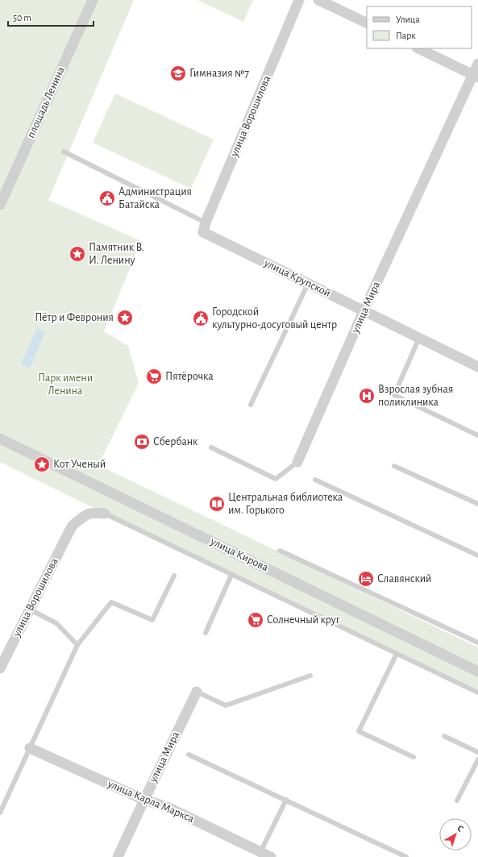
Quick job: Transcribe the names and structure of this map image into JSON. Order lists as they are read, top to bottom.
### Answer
{
  "streets": {
    "street": [
      "площадь Ленина",
      "улица Ворошилова",
      "улица Крупской",
      "улица Мира",
      "улица Кирова",
      "улица Карла Маркса"
    ]
  },
  "crossings": [
    ["улица Ворошилова", "улица Крупской"],
    ["улица Ворошилова", "улица Кирова"],
    ["улица Крупской", "улица Мира"],
    ["улица Мира", "улица Карла Маркса"]
  ],
  "parks": ["Парк имени Ленина"],
  "places": {
    "school or university": ["Гимназия №7"],
    "public building": ["Администрация Батайска", "Городской культурно-досуговый центр"],
    "place": ["Памятник В. И. Ленину", "Пётр и Феврония", "Кот Ученый"],
    "supermarket": ["Пятёрочка", "Солнечный круг"],
    "hospital": ["Взрослая зубная поликлиника"],
    "bank": ["Сбербанк"],
    "library": ["Центральная библиотека им. Горького"],
    "hotel": ["Славянский"]
  },
  "legend": ["Улица", "Парк"],
  "scale_bar": "50 m",
  "north": "top right"
}
